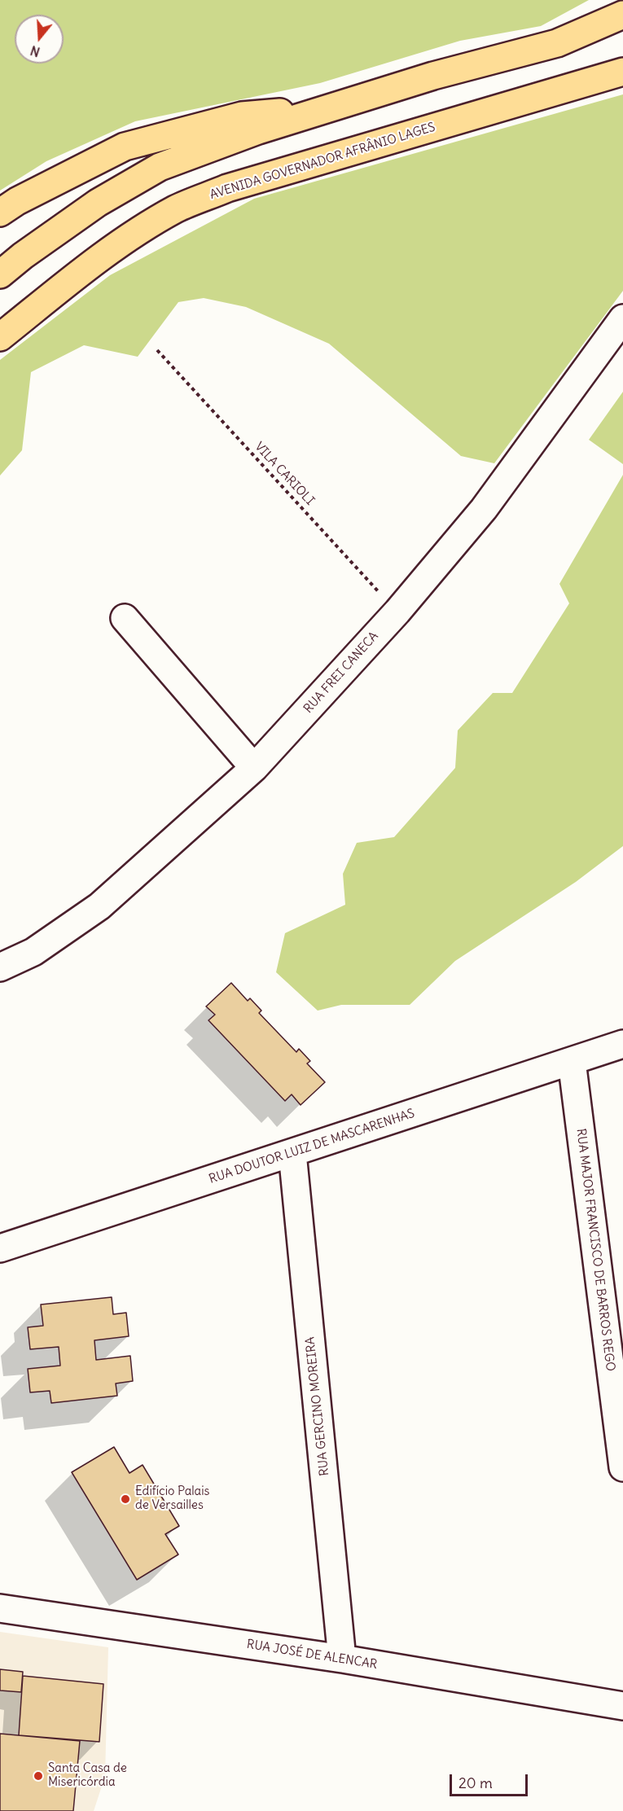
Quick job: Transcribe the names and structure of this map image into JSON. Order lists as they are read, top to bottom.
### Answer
{
  "streets": {
    "main road": ["AVENIDA GOVERNADOR AFRÂNIO LAGES"],
    "street": [
      "RUA FREI CANECA",
      "RUA DOUTOR LUIZ DE MASCARENHAS",
      "RUA MAJOR FRANCISCO DE BARROS REGO",
      "RUA GERCINO MOREIRA",
      "RUA JOSÉ DE ALENCAR"
    ],
    "path": ["VILA CARIOLI"]
  },
  "crossings": [
    ["VILA CARIOLI", "RUA FREI CANECA"],
    ["RUA DOUTOR LUIZ DE MASCARENHAS", "RUA MAJOR FRANCISCO DE BARROS REGO"],
    ["RUA DOUTOR LUIZ DE MASCARENHAS", "RUA GERCINO MOREIRA"],
    ["RUA GERCINO MOREIRA", "RUA JOSÉ DE ALENCAR"]
  ],
  "places": ["Edifício Palais de Versailles", "Santa Casa de Misericórdia"],
  "scale_bar": "20 m",
  "north": "bottom"
}
